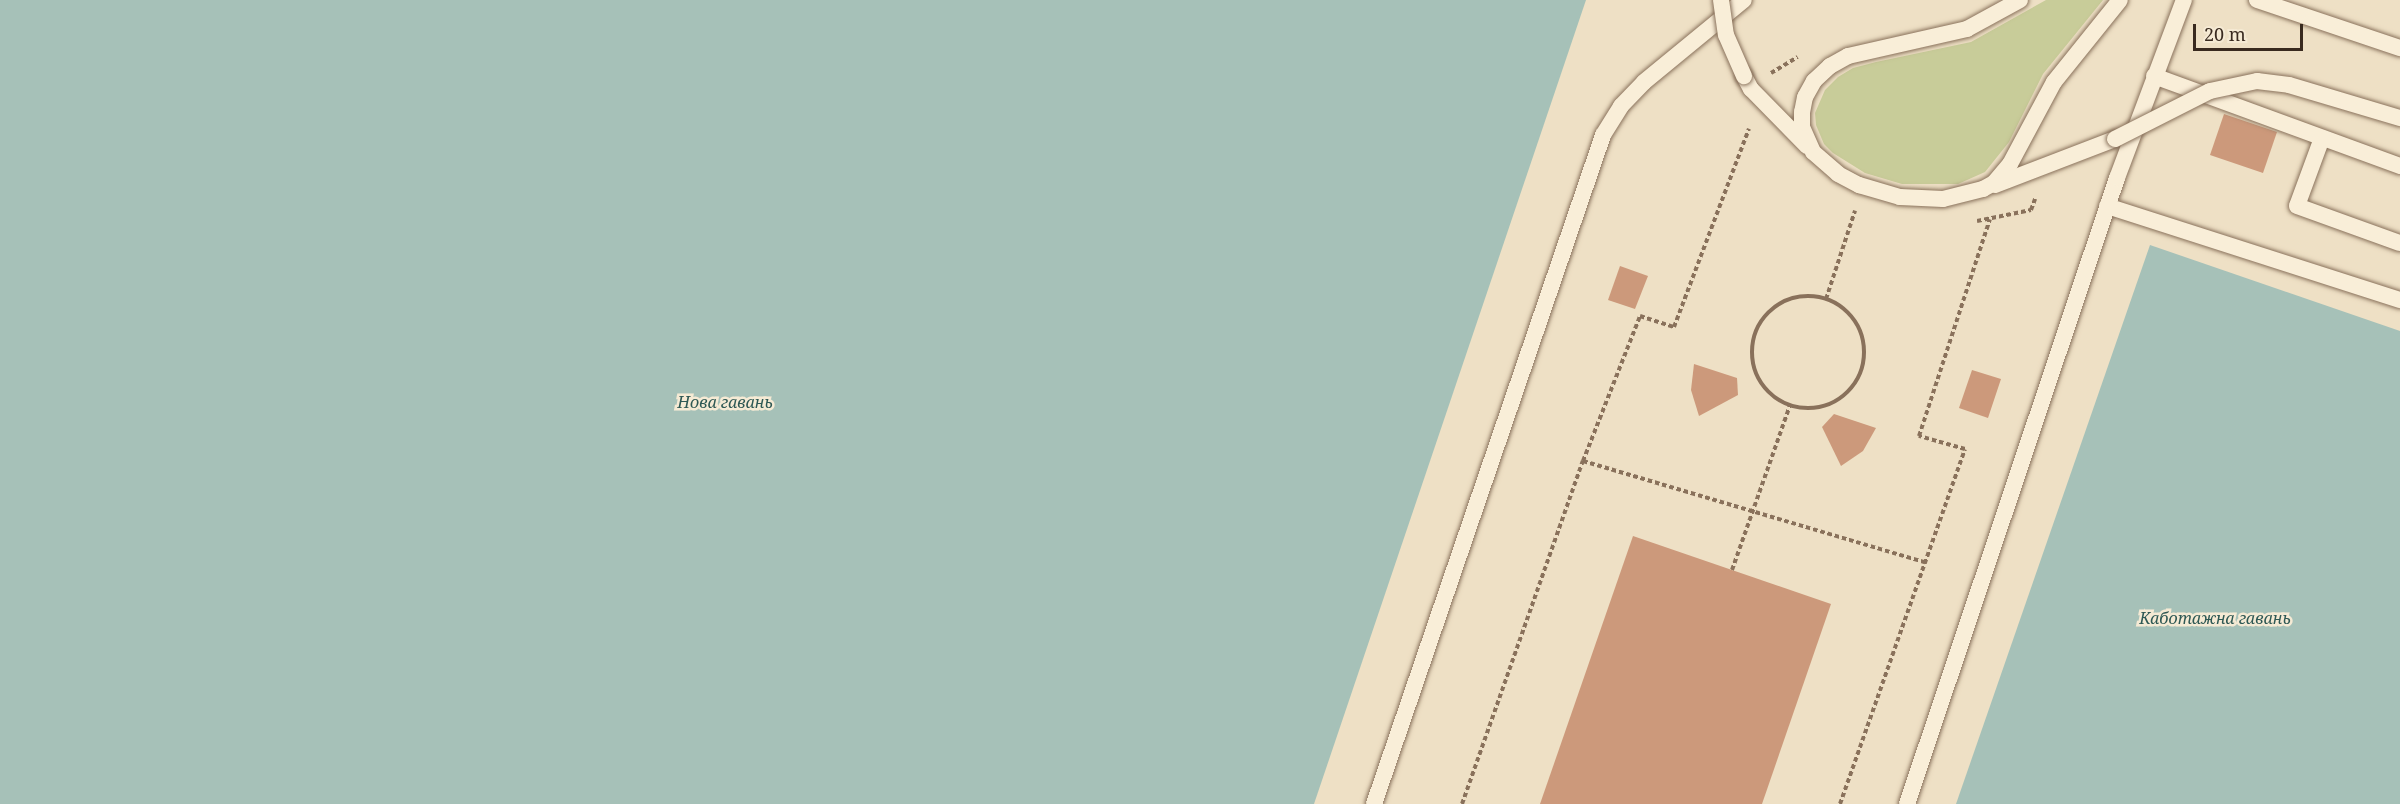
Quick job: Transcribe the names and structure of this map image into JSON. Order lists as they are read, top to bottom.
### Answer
{
  "water": ["Нова гавань", "Каботажна гавань"],
  "scale_bar": "20 m"
}
